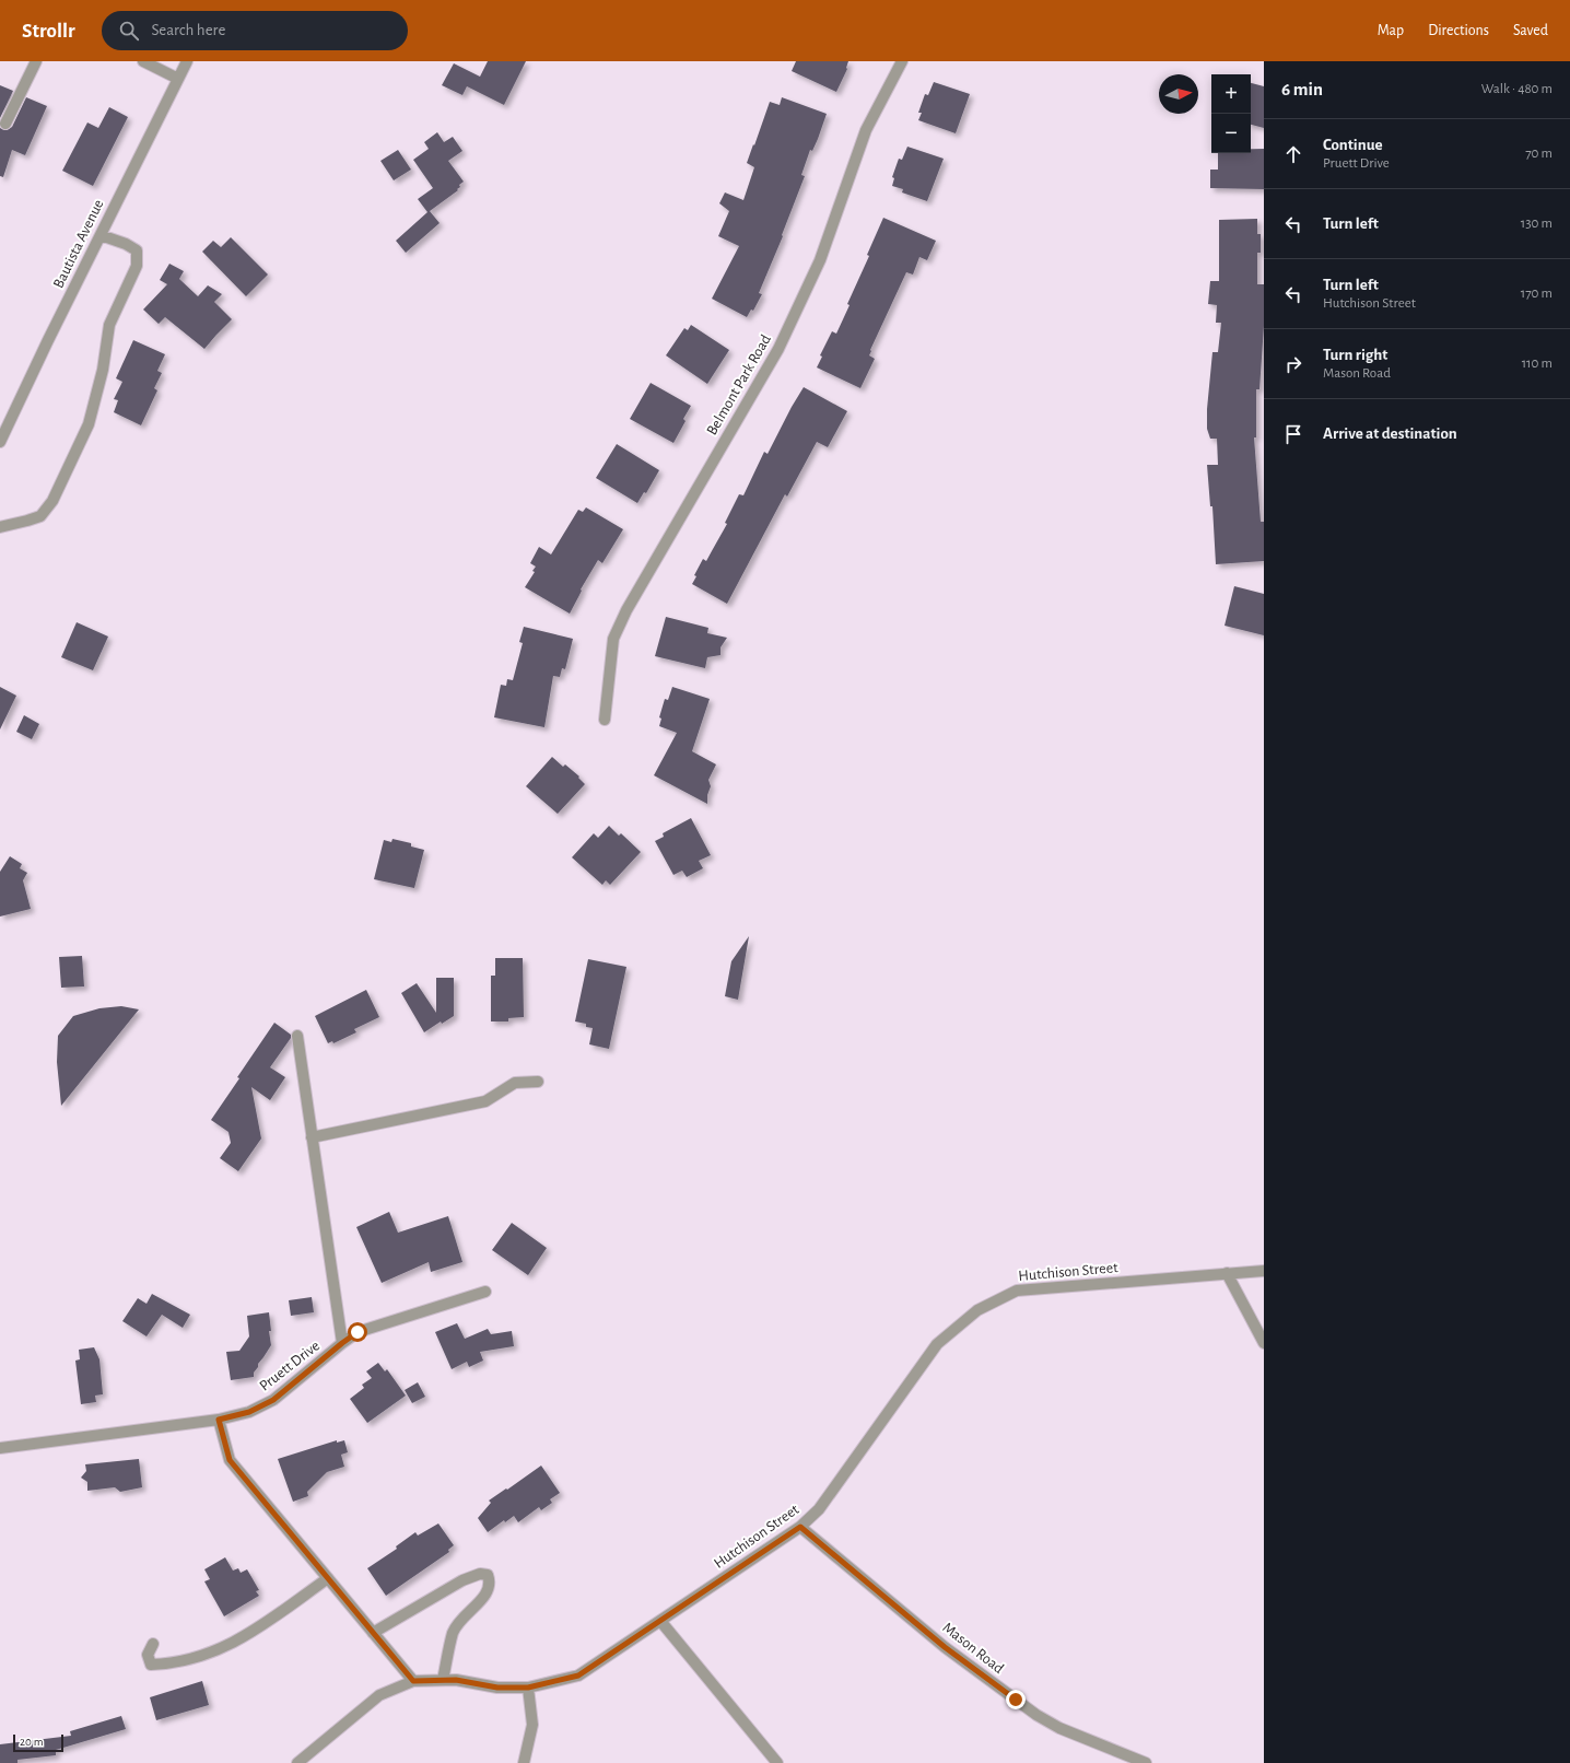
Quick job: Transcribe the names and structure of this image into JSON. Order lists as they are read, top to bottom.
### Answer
{
  "streets": {
    "street": [
      "Bautista Avenue",
      "Belmont Park Road",
      "Hutchison Street",
      "Pruett Drive",
      "Mason Road"
    ]
  },
  "crossings": [
    ["Hutchison Street", "Mason Road"]
  ],
  "scale_bar": "20 m",
  "north": "right",
  "page": {
    "header": "Strollr",
    "search": "Search here",
    "nav": ["Map", "Directions", "Saved"],
    "heading": ["6 min", "Walk · 480 m"],
    "map_buttons": ["+", "−"],
    "list": [
      ["Continue", "Pruett Drive", "70 m"],
      ["Turn left", "130 m"],
      ["Turn left", "Hutchison Street", "170 m"],
      ["Turn right", "Mason Road", "110 m"],
      "Arrive at destination"
    ],
    "scale": "20 m"
  }
}
